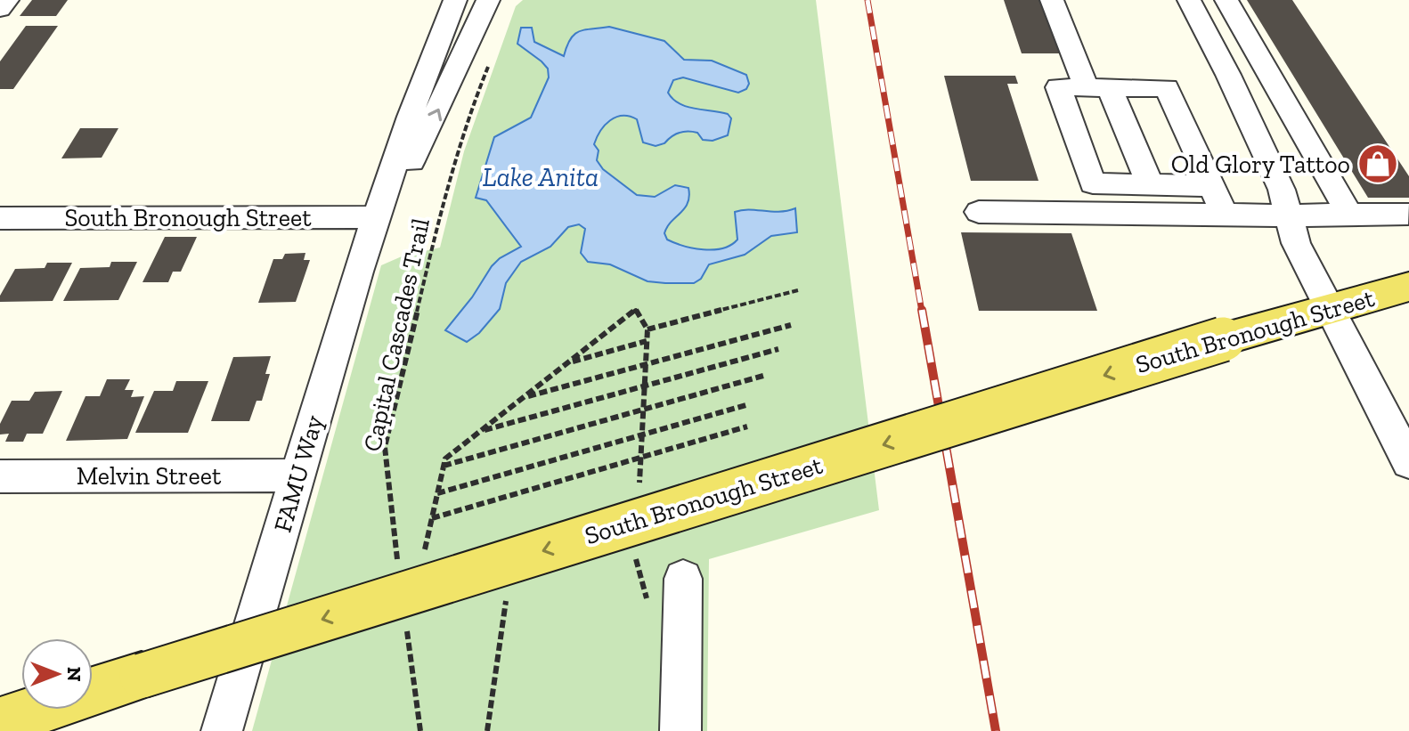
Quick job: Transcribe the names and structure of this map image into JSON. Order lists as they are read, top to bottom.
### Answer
{
  "streets": {
    "main road": ["South Bronough Street"],
    "street": ["FAMU Way", "Melvin Street"],
    "path": ["Capital Cascades Trail"]
  },
  "crossings": [
    ["South Bronough Street", "FAMU Way"],
    ["FAMU Way", "Melvin Street"]
  ],
  "water": ["Lake Anita"],
  "places": {
    "shop": ["Old Glory Tattoo"]
  },
  "north": "right"
}
